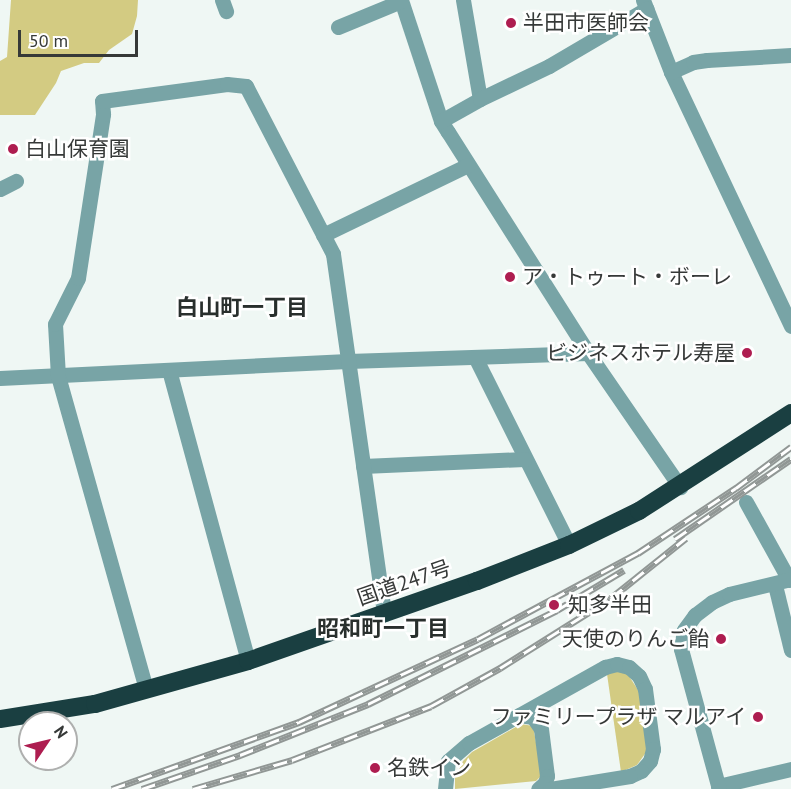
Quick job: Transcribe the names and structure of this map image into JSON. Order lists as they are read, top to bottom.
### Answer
{
  "streets": {
    "highway": ["国道247号"]
  },
  "districts": ["白山町一丁目", "昭和町一丁目"],
  "places": [
    "半田市医師会",
    "白山保育園",
    "ア・トゥート・ボーレ",
    "ビジネスホテル寿屋",
    "知多半田",
    "天使のりんご飴",
    "ファミリープラザ マルアイ",
    "名鉄イン"
  ],
  "scale_bar": "50 m",
  "north": "top right"
}
